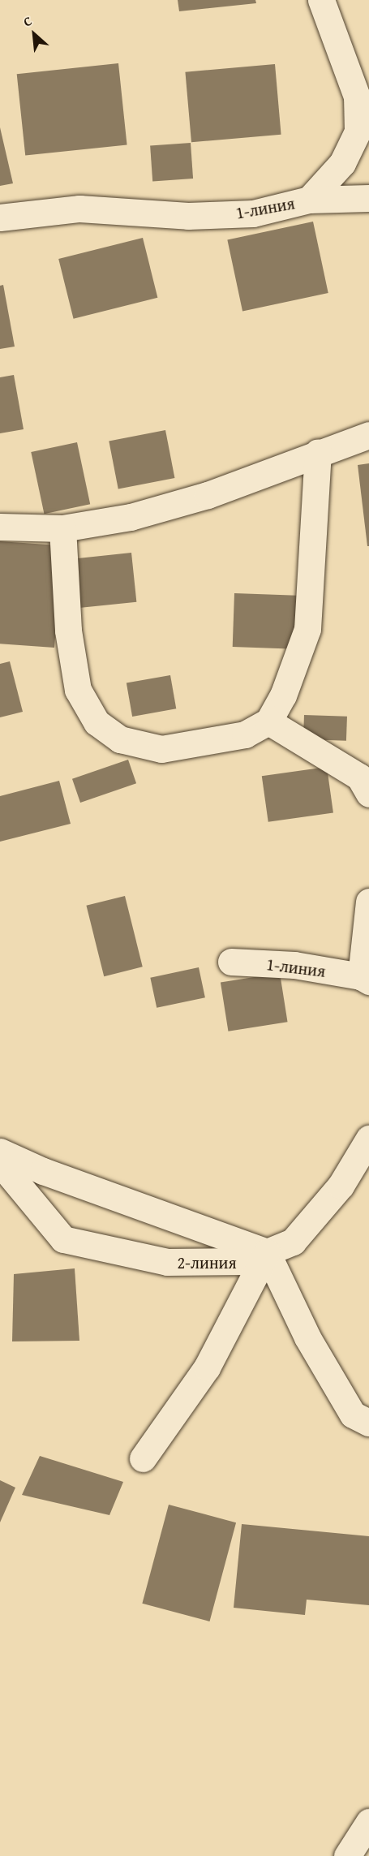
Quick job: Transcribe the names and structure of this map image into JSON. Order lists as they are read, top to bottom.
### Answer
{
  "streets": {
    "street": ["1-линия", "2-линия"]
  },
  "north": "top left"
}
